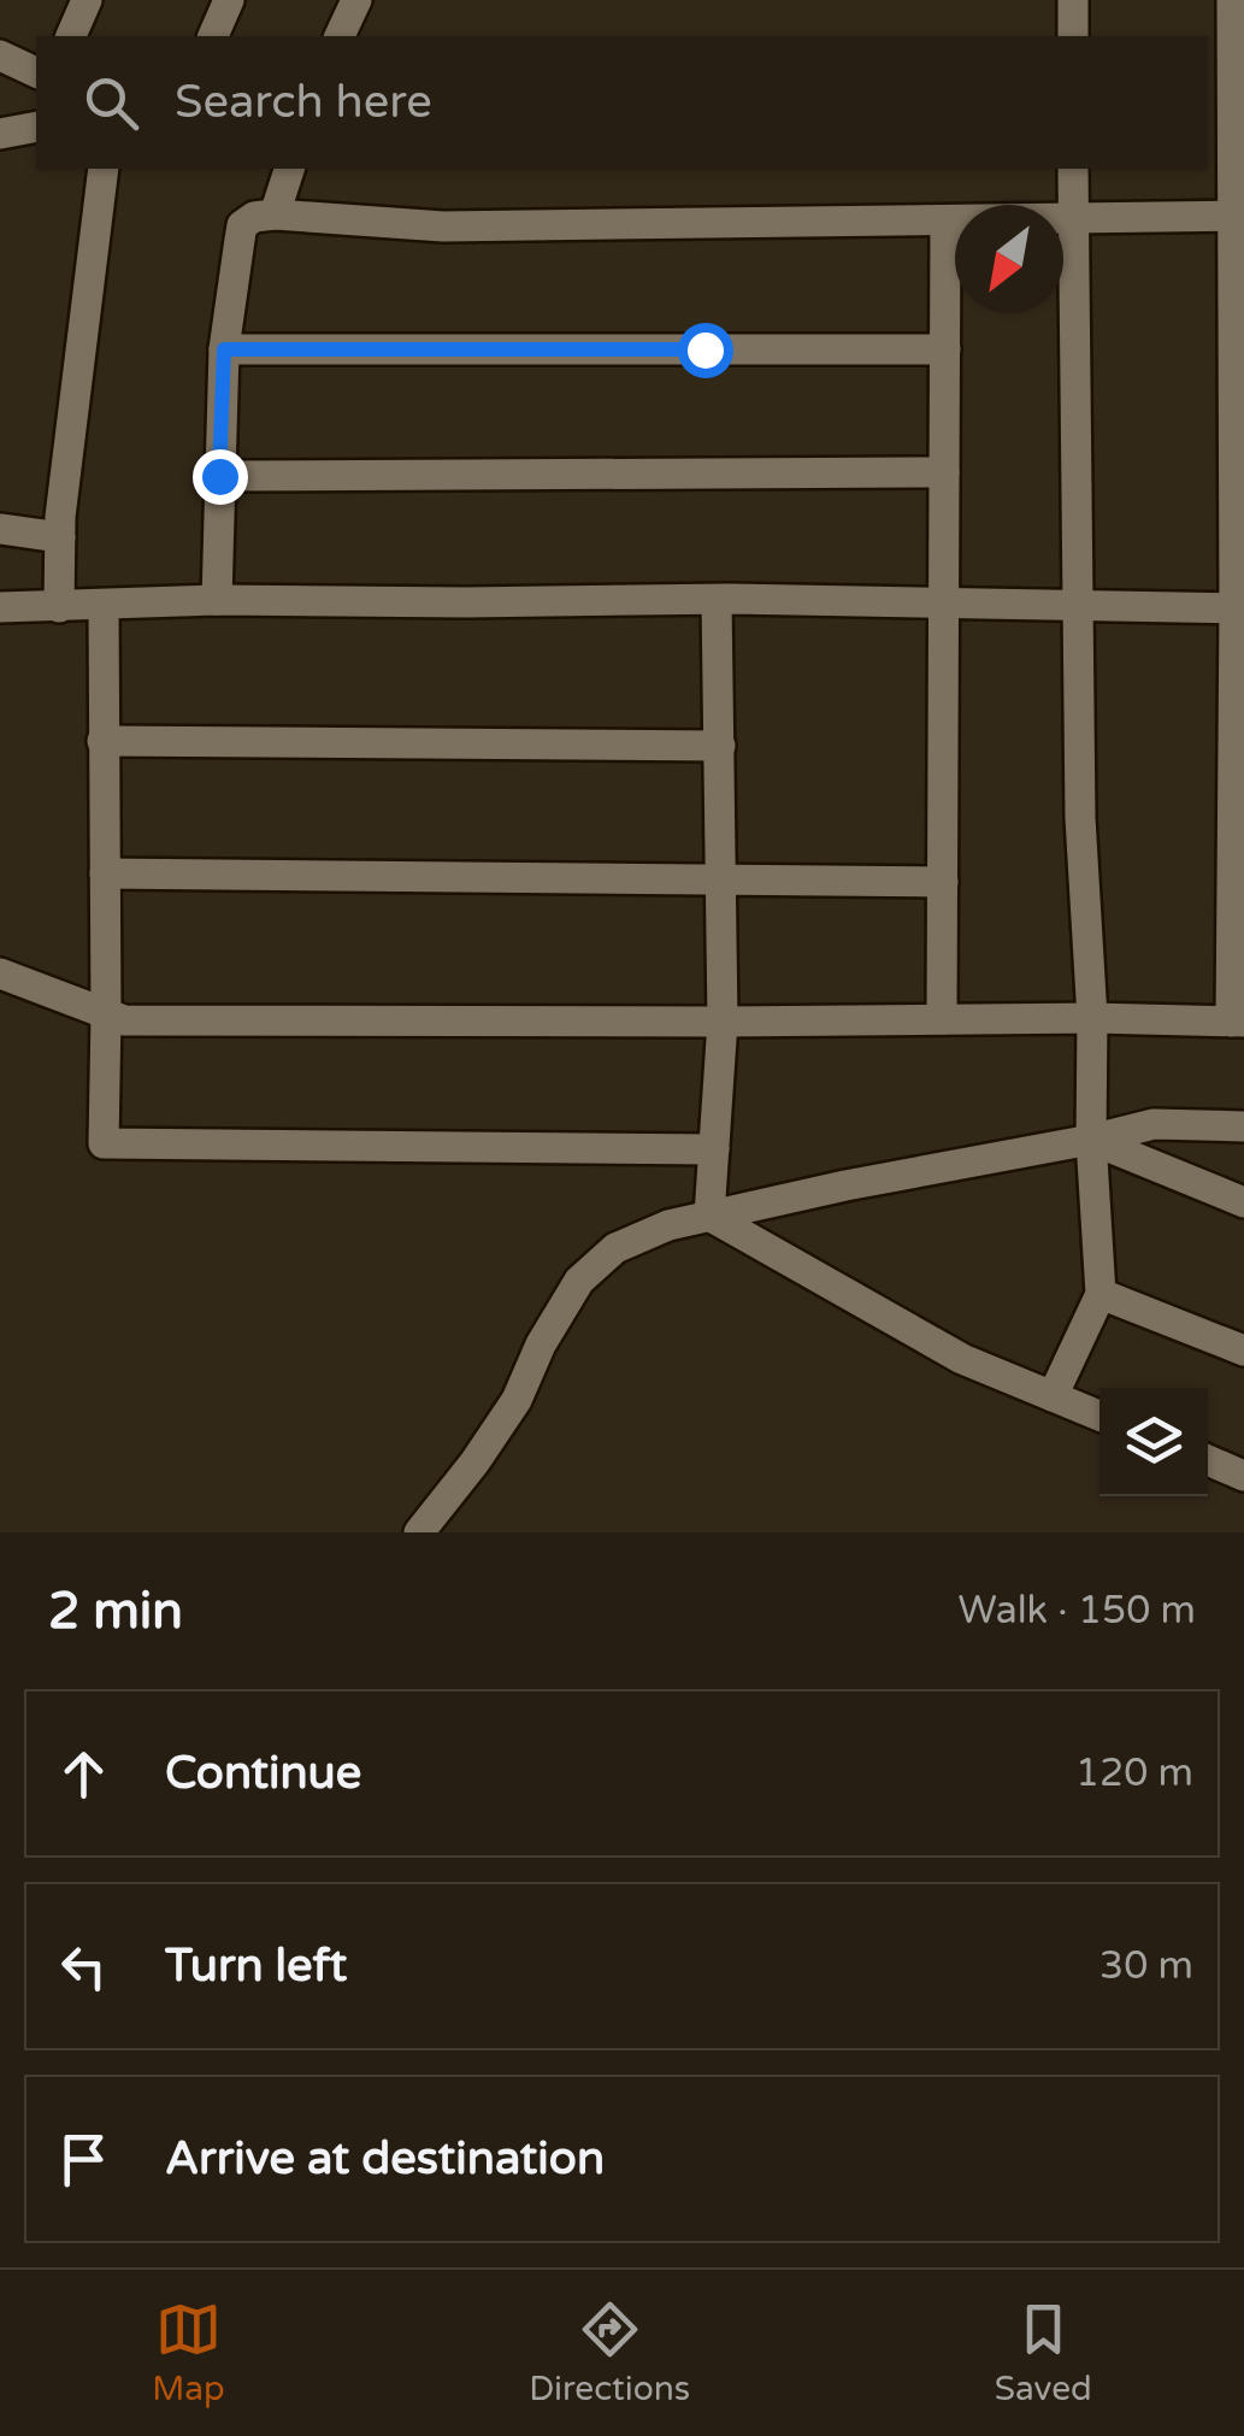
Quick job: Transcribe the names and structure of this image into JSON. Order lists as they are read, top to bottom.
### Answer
{
  "north": "bottom left",
  "page": {
    "search": "Search here",
    "heading": ["2 min", "Walk · 150 m"],
    "list": [
      ["Continue", "120 m"],
      ["Turn left", "30 m"],
      "Arrive at destination"
    ],
    "nav": ["Map", "Directions", "Saved"]
  }
}
